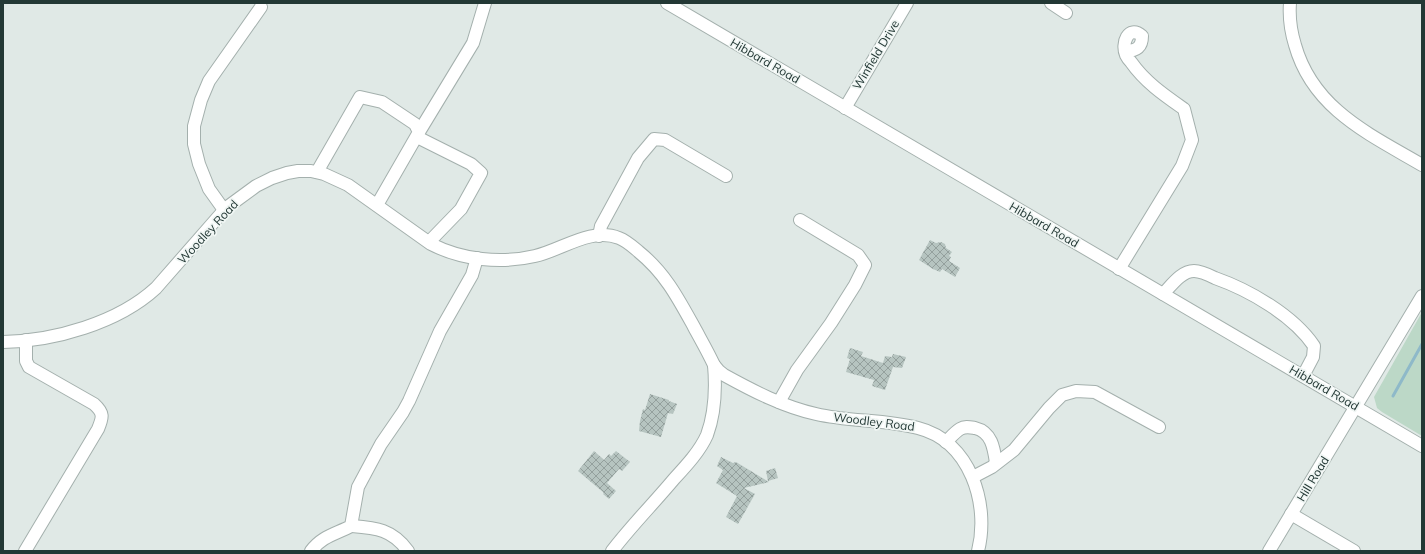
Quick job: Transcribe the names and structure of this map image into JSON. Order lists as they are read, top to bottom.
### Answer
{
  "streets": {
    "street": [
      "Winfield Drive",
      "Hibbard Road",
      "Woodley Road",
      "Hill Road"
    ]
  },
  "crossings": [
    ["Winfield Drive", "Hibbard Road"],
    ["Hibbard Road", "Hill Road"]
  ]
}
